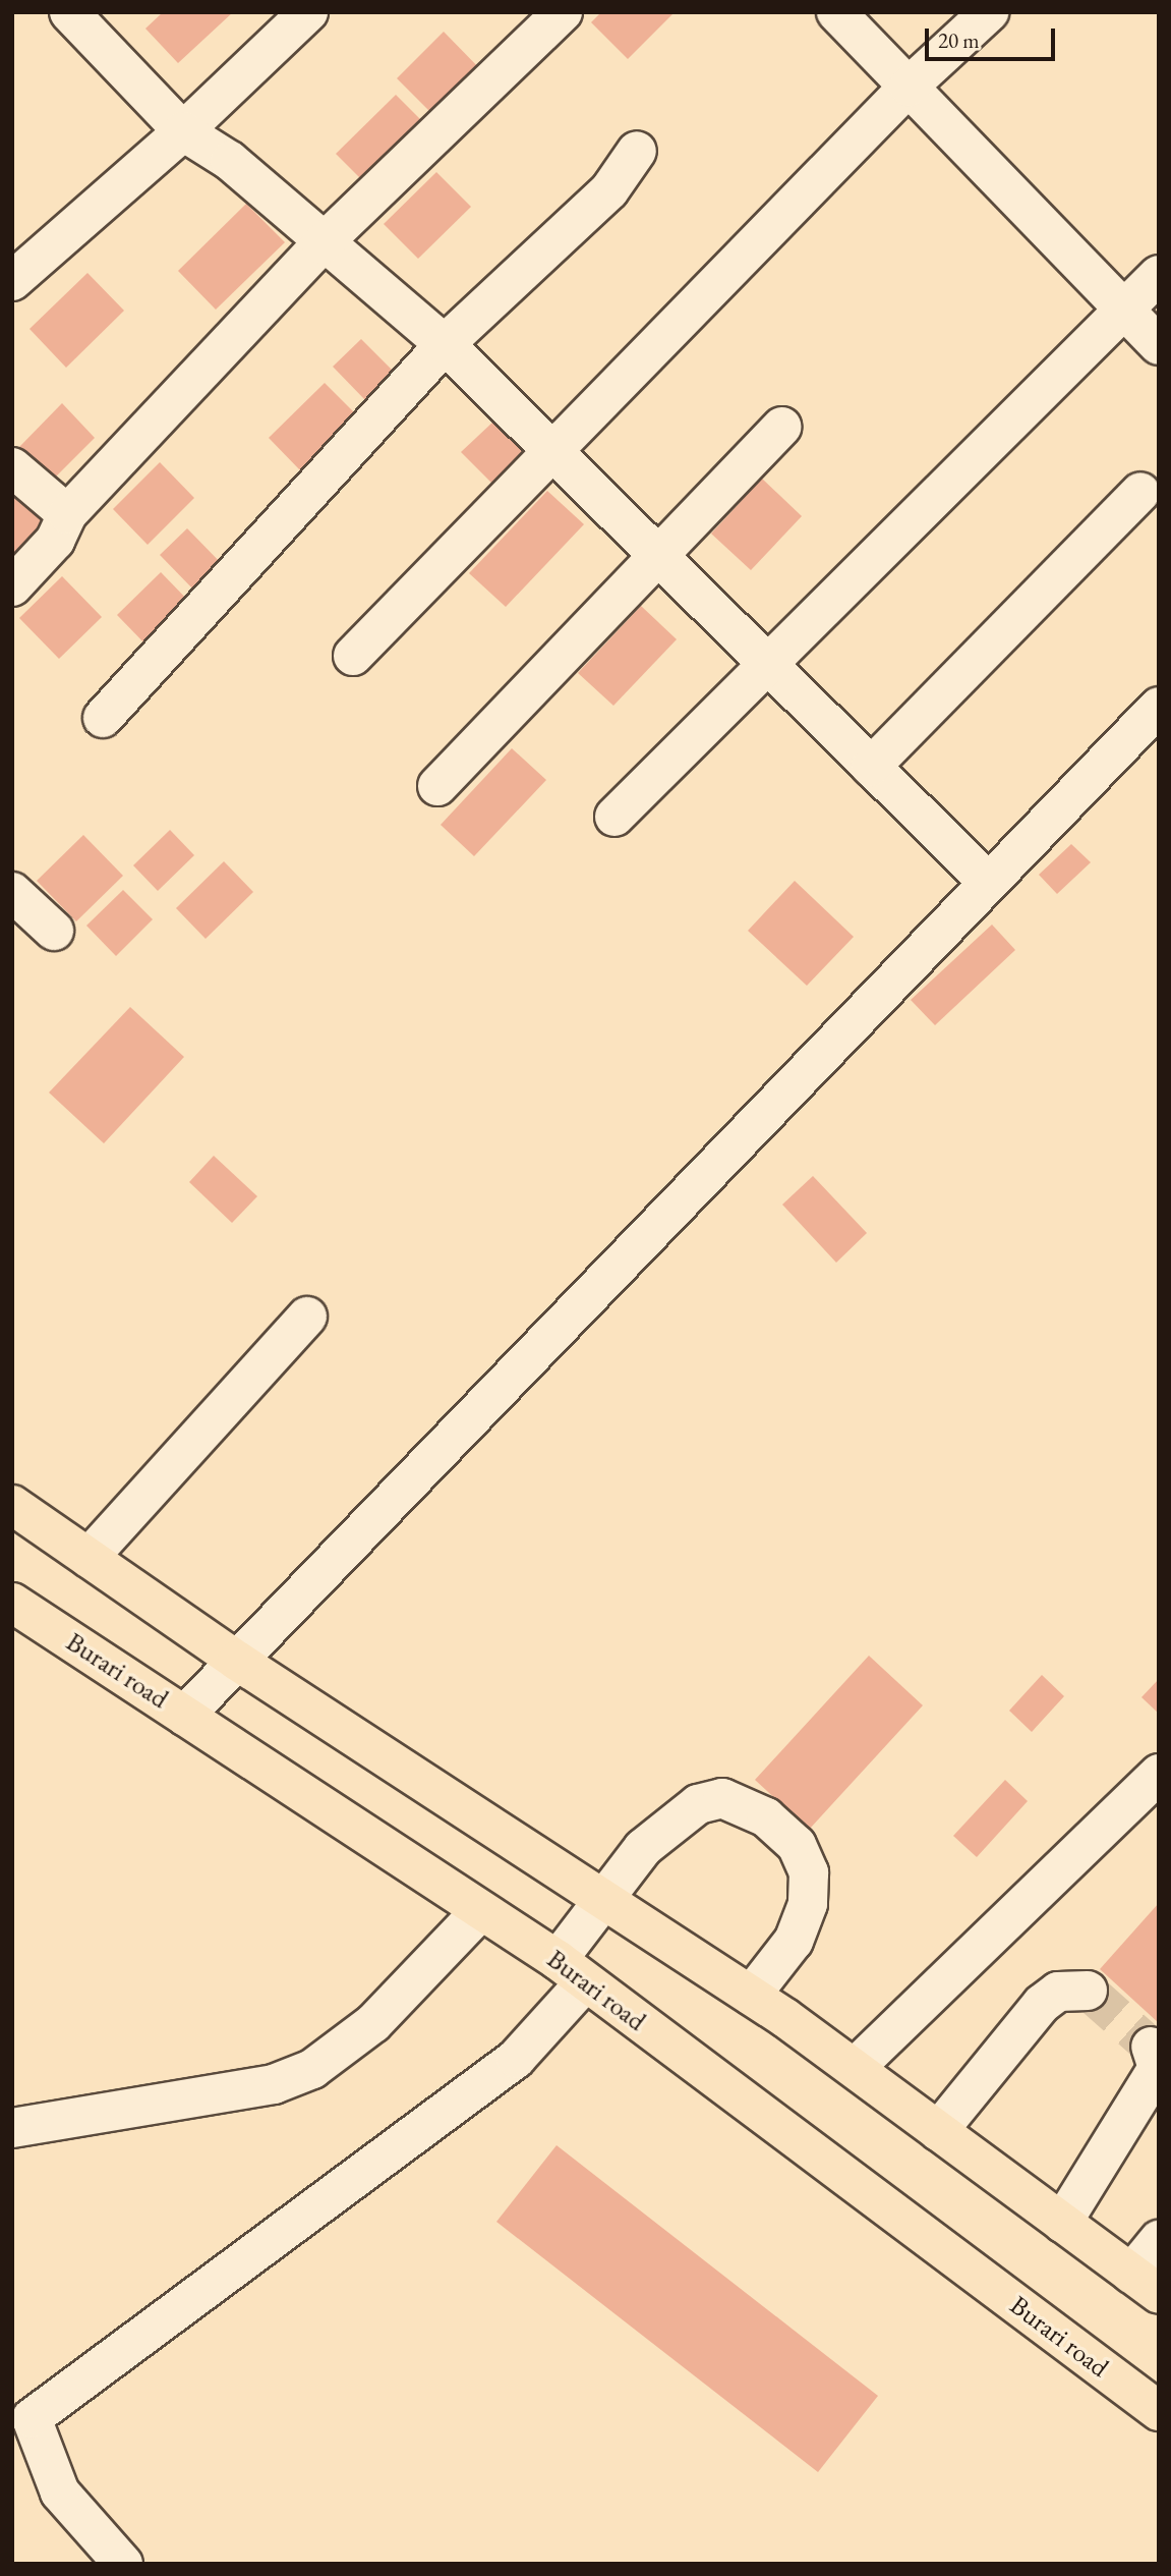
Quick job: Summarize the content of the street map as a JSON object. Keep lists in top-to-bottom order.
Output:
{
  "streets": {
    "main road": ["Burari road"]
  },
  "scale_bar": "20 m"
}
